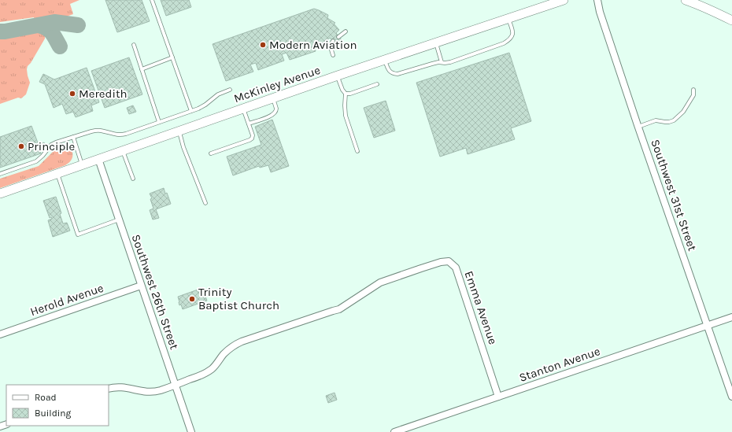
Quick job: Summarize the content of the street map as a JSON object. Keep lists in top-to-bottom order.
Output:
{
  "streets": {
    "main road": ["McKinley Avenue"],
    "street": [
      "Southwest 31st Street",
      "Southwest 26th Street",
      "Herold Avenue",
      "Emma Avenue",
      "Stanton Avenue"
    ]
  },
  "crossings": [
    ["McKinley Avenue", "Southwest 26th Street"],
    ["Southwest 31st Street", "Stanton Avenue"],
    ["Southwest 26th Street", "Herold Avenue"],
    ["Southwest 26th Street", "Emma Avenue"],
    ["Emma Avenue", "Stanton Avenue"]
  ],
  "places": [
    "Modern Aviation",
    "Meredith",
    "Principle",
    "Trinity Baptist Church"
  ],
  "legend": ["Road", "Building"]
}
